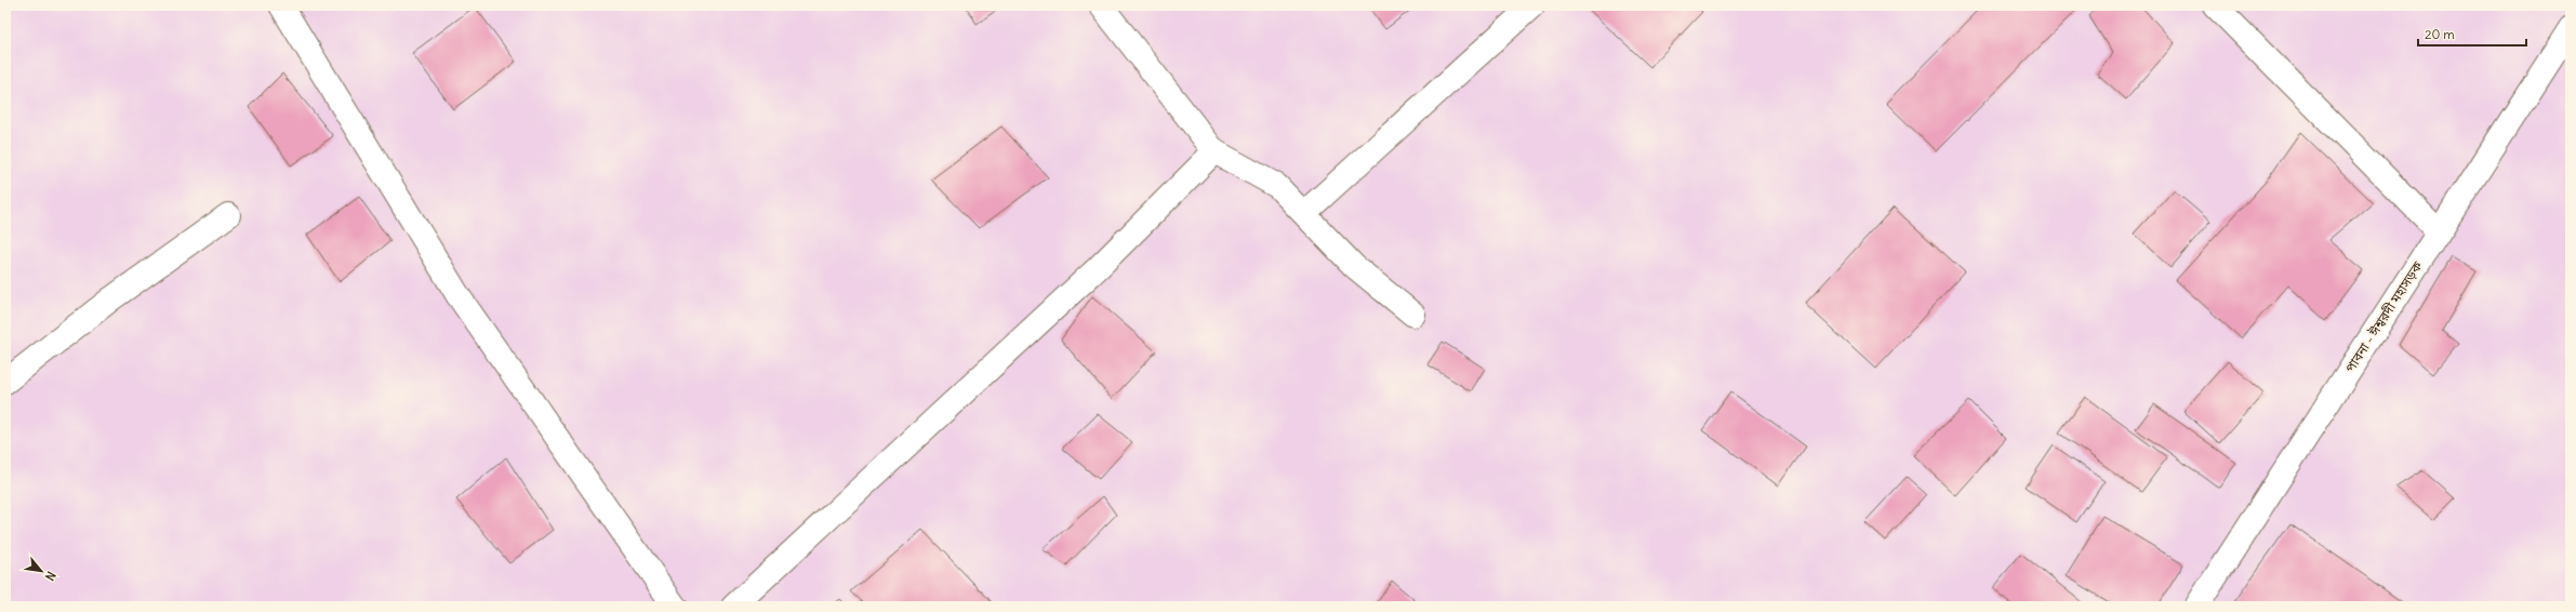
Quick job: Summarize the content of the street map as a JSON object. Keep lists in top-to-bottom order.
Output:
{
  "streets": {
    "street": ["পাবনা - ঈশ্বরদী মহাসড়ক"]
  },
  "scale_bar": "20 m",
  "north": "bottom right"
}
